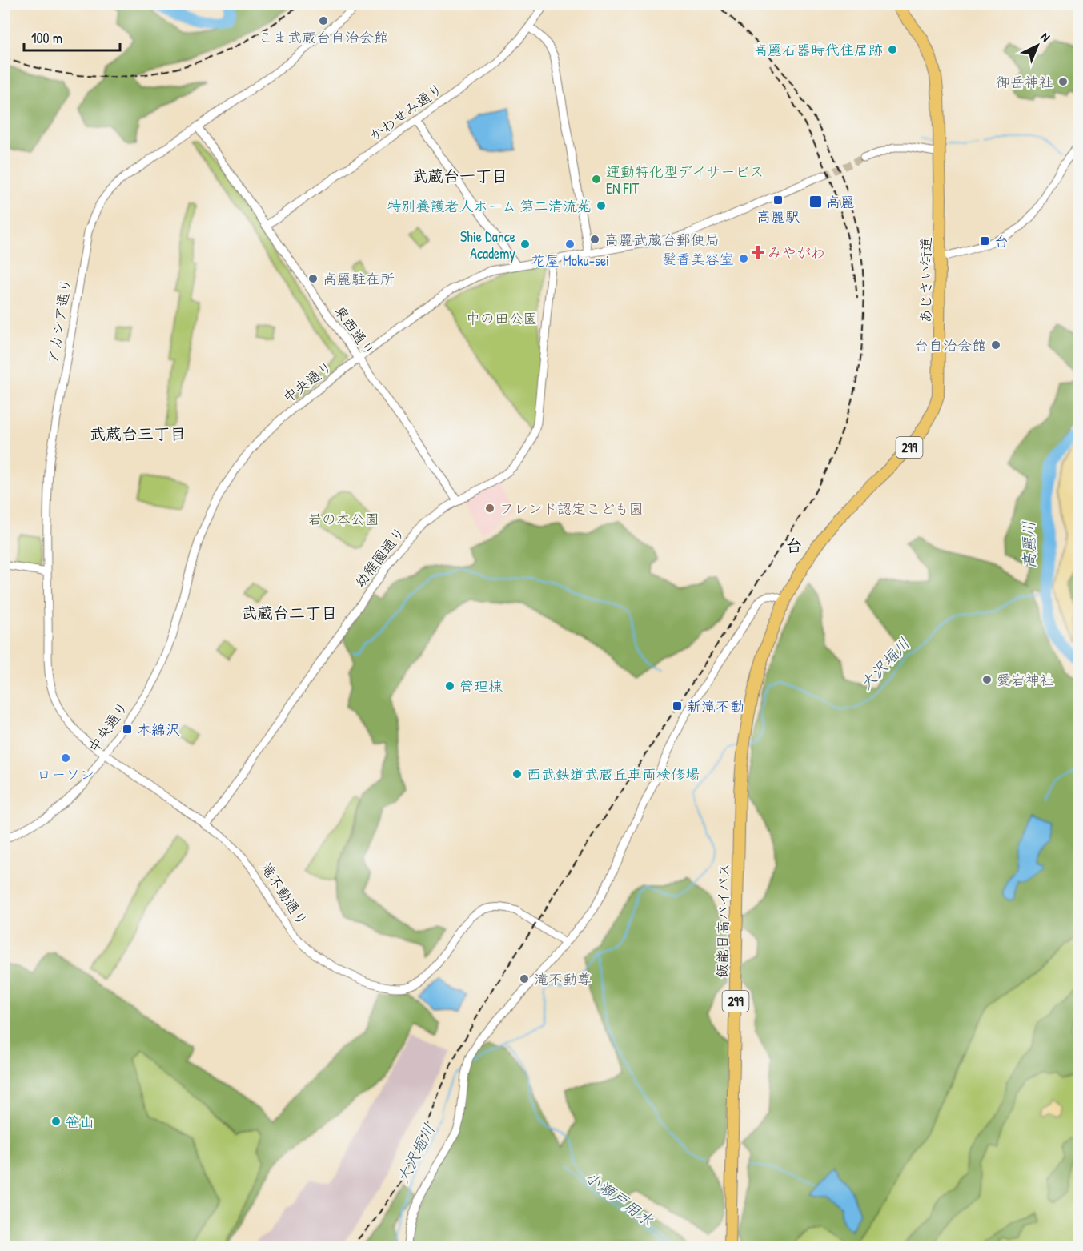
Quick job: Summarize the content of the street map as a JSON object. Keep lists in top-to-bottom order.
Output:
{
  "streets": {
    "highway": ["あじさい街道", "299", "飯能日高バイパス"],
    "street": [
      "かわせみ通り",
      "アカシア通り",
      "東西通り",
      "中央通り",
      "幼稚園通り",
      "滝不動通り"
    ]
  },
  "crossings": [
    ["かわせみ通り", "東西通り"],
    ["あじさい街道", "飯能日高バイパス"],
    ["アカシア通り", "東西通り"],
    ["アカシア通り", "中央通り"],
    ["アカシア通り", "滝不動通り"],
    ["東西通り", "中央通り"],
    ["東西通り", "幼稚園通り"],
    ["中央通り", "幼稚園通り"],
    ["中央通り", "滝不動通り"],
    ["幼稚園通り", "滝不動通り"]
  ],
  "districts": [
    "武蔵台一丁目",
    "武蔵台三丁目",
    "台",
    "武蔵台二丁目"
  ],
  "water": ["高麗川", "大沢堀川", "小瀬戸用水"],
  "parks": ["中の田公園", "岩の本公園"],
  "places": {
    "other": [
      "こま武蔵台自治会館",
      "高麗石器時代住居跡",
      "御岳神社",
      "運動特化型デイサービス EN FIT",
      "特別養護老人ホーム 第二清流苑",
      "高麗武蔵台郵便局",
      "Shie Dance Academy",
      "花屋 Moku-sei",
      "髪香美容室",
      "高麗駐在所",
      "台自治会館",
      "フレンド認定こども園",
      "愛宕神社",
      "管理棟",
      "ローソン",
      "西武鉄道武蔵丘車両検修場",
      "滝不動尊",
      "笹山"
    ],
    "transit": [
      "高麗駅",
      "高麗",
      "台",
      "新滝不動",
      "木綿沢"
    ],
    "health": ["みやがわ"]
  },
  "scale_bar": "100 m",
  "north": "top right"
}
